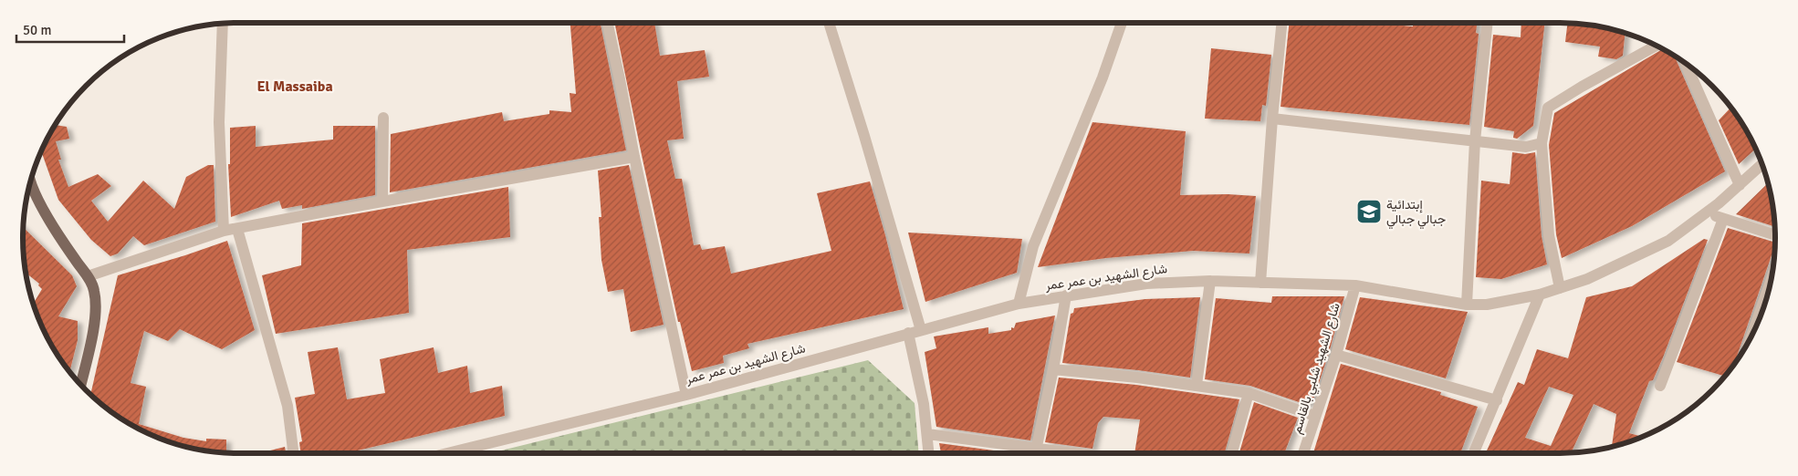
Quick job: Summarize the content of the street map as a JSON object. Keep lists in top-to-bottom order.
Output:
{
  "streets": {
    "street": ["شارع الشهيد بن عمر عمر", "شارع الشهيد شلبي بالقاسم"]
  },
  "crossings": [
    ["شارع الشهيد بن عمر عمر", "شارع الشهيد شلبي بالقاسم"]
  ],
  "districts": ["El Massaiba"],
  "places": {
    "school or university": ["إبتدائية جبالي جبالي"]
  },
  "scale_bar": "50 m"
}
